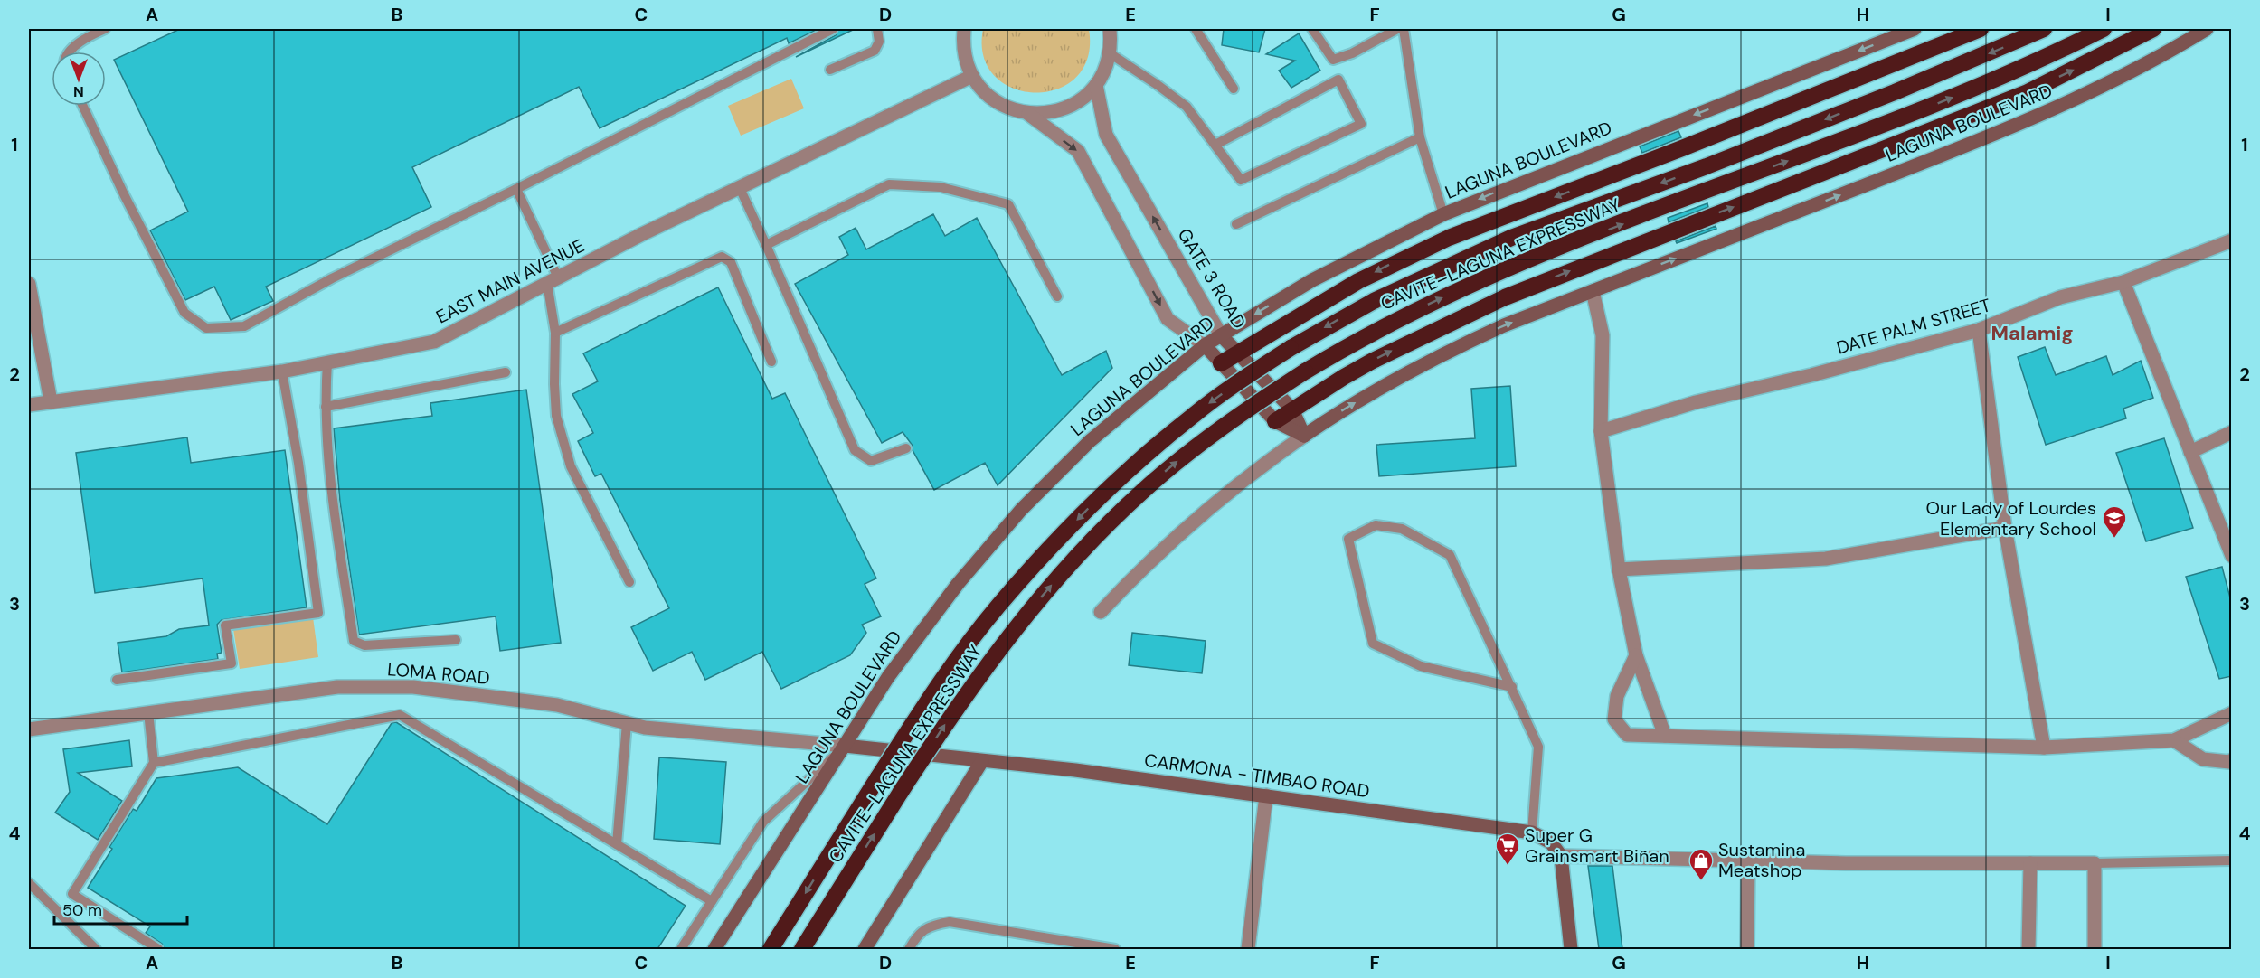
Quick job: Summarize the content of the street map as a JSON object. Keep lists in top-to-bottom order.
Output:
{
  "streets": {
    "highway": ["CAVITE–LAGUNA EXPRESSWAY"],
    "main road": ["LAGUNA BOULEVARD", "GATE 3 ROAD", "CARMONA - TIMBAO ROAD"],
    "street": ["EAST MAIN AVENUE", "DATE PALM STREET", "LOMA ROAD"]
  },
  "crossings": [
    ["LAGUNA BOULEVARD", "GATE 3 ROAD"],
    ["LAGUNA BOULEVARD", "LOMA ROAD"],
    ["LAGUNA BOULEVARD", "CARMONA - TIMBAO ROAD"],
    ["LOMA ROAD", "CARMONA - TIMBAO ROAD"]
  ],
  "one_way": ["GATE 3 ROAD"],
  "districts": ["Malamig"],
  "places": {
    "school or university": ["Our Lady of Lourdes Elementary School"],
    "supermarket": ["Super G Grainsmart Biñan"],
    "shop": ["Sustamina Meatshop"]
  },
  "scale_bar": "50 m",
  "north": "bottom",
  "grid": {
    "columns": [
      "A",
      "B",
      "C",
      "D",
      "E",
      "F",
      "G",
      "H",
      "I"
    ],
    "rows": [
      "1",
      "2",
      "3",
      "4"
    ]
  }
}
